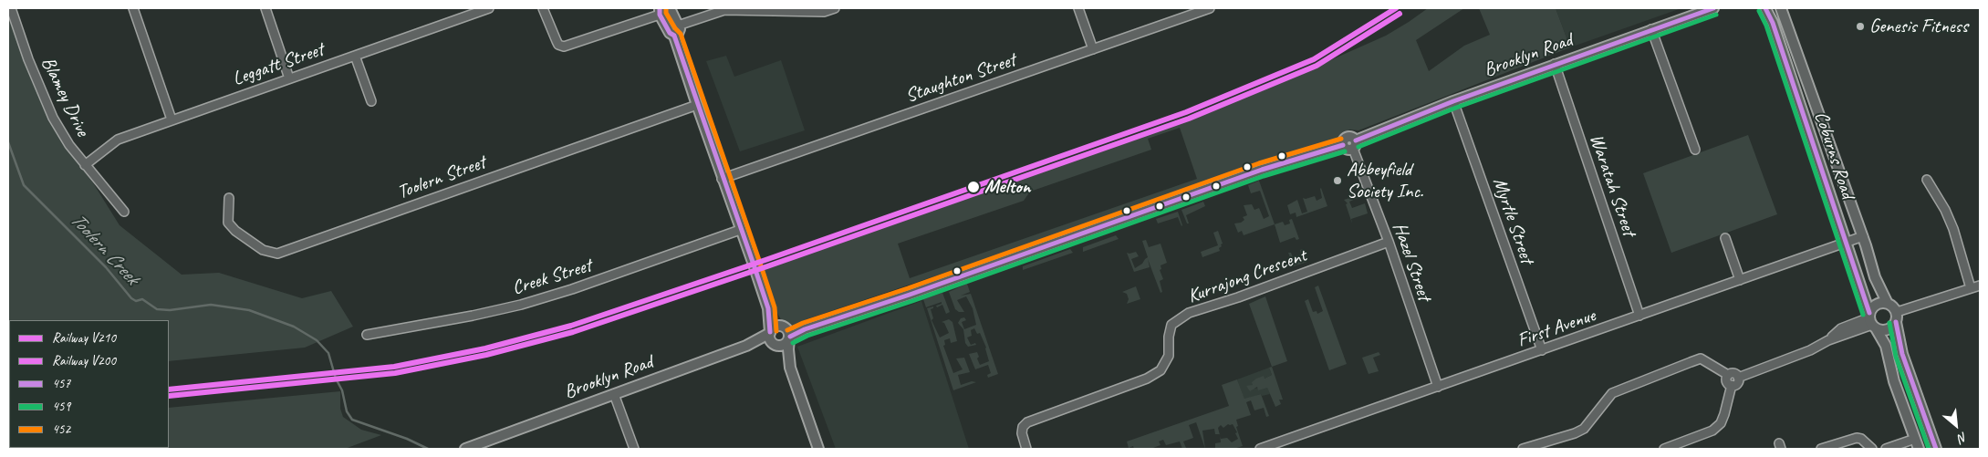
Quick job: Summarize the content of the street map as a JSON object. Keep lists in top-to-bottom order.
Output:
{
  "streets": {
    "street": [
      "Brooklyn Road",
      "Leggatt Street",
      "Staughton Street",
      "Blamey Drive",
      "Coburns Road",
      "Toolern Street",
      "Waratah Street",
      "Myrtle Street",
      "Hazel Street",
      "Kurrajong Crescent",
      "Creek Street",
      "First Avenue"
    ]
  },
  "crossings": [
    ["Brooklyn Road", "Waratah Street"],
    ["Brooklyn Road", "Myrtle Street"],
    ["Brooklyn Road", "Hazel Street"],
    ["Leggatt Street", "Blamey Drive"],
    ["Coburns Road", "First Avenue"],
    ["Waratah Street", "First Avenue"],
    ["Myrtle Street", "First Avenue"],
    ["Hazel Street", "Kurrajong Crescent"],
    ["Hazel Street", "First Avenue"]
  ],
  "water": ["Toolern Creek"],
  "places": ["Genesis Fitness", "Abbeyfield Society Inc.", "Melton"],
  "lines": [
    "rail line V210",
    "transit line 457",
    "transit line 452",
    "transit line 459",
    "rail line V200"
  ],
  "legend": [
    "Railway V210",
    "Railway V200",
    "457",
    "459",
    "452"
  ],
  "north": "bottom right"
}
